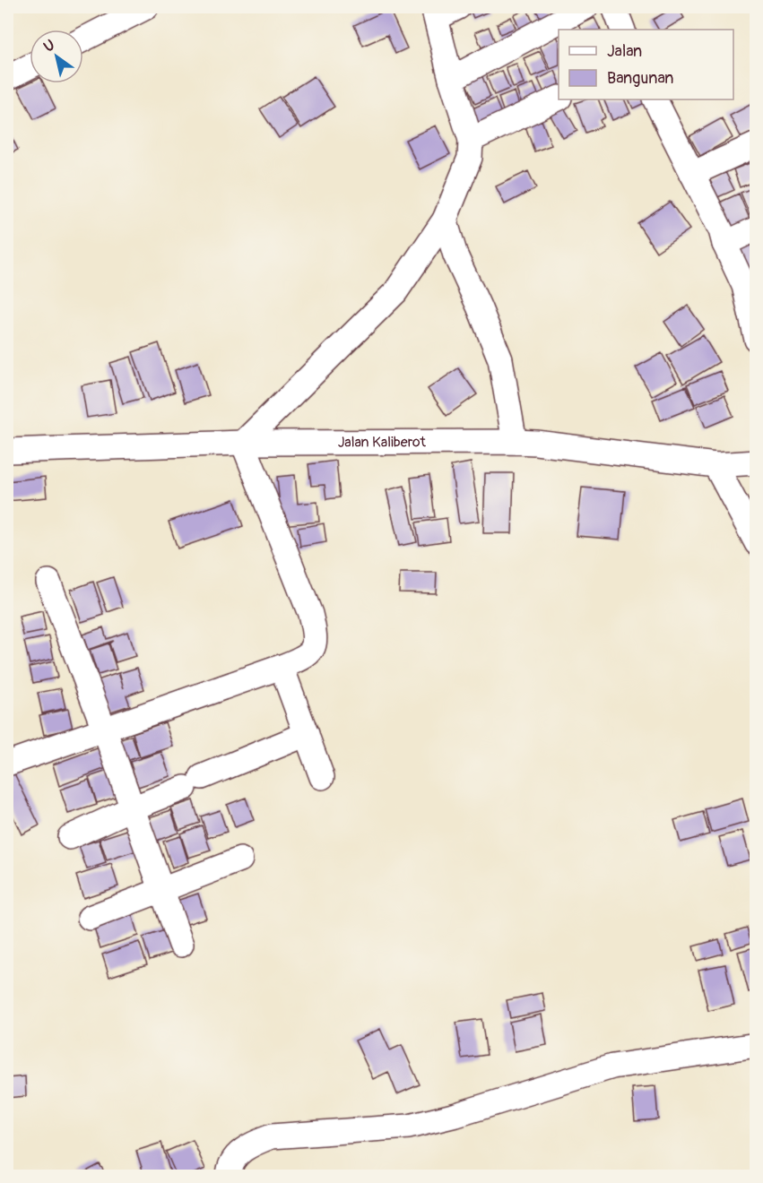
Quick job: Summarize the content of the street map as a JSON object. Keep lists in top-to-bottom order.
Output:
{
  "streets": {
    "street": ["Jalan Kaliberot"]
  },
  "legend": ["Jalan", "Bangunan"],
  "north": "top left"
}
